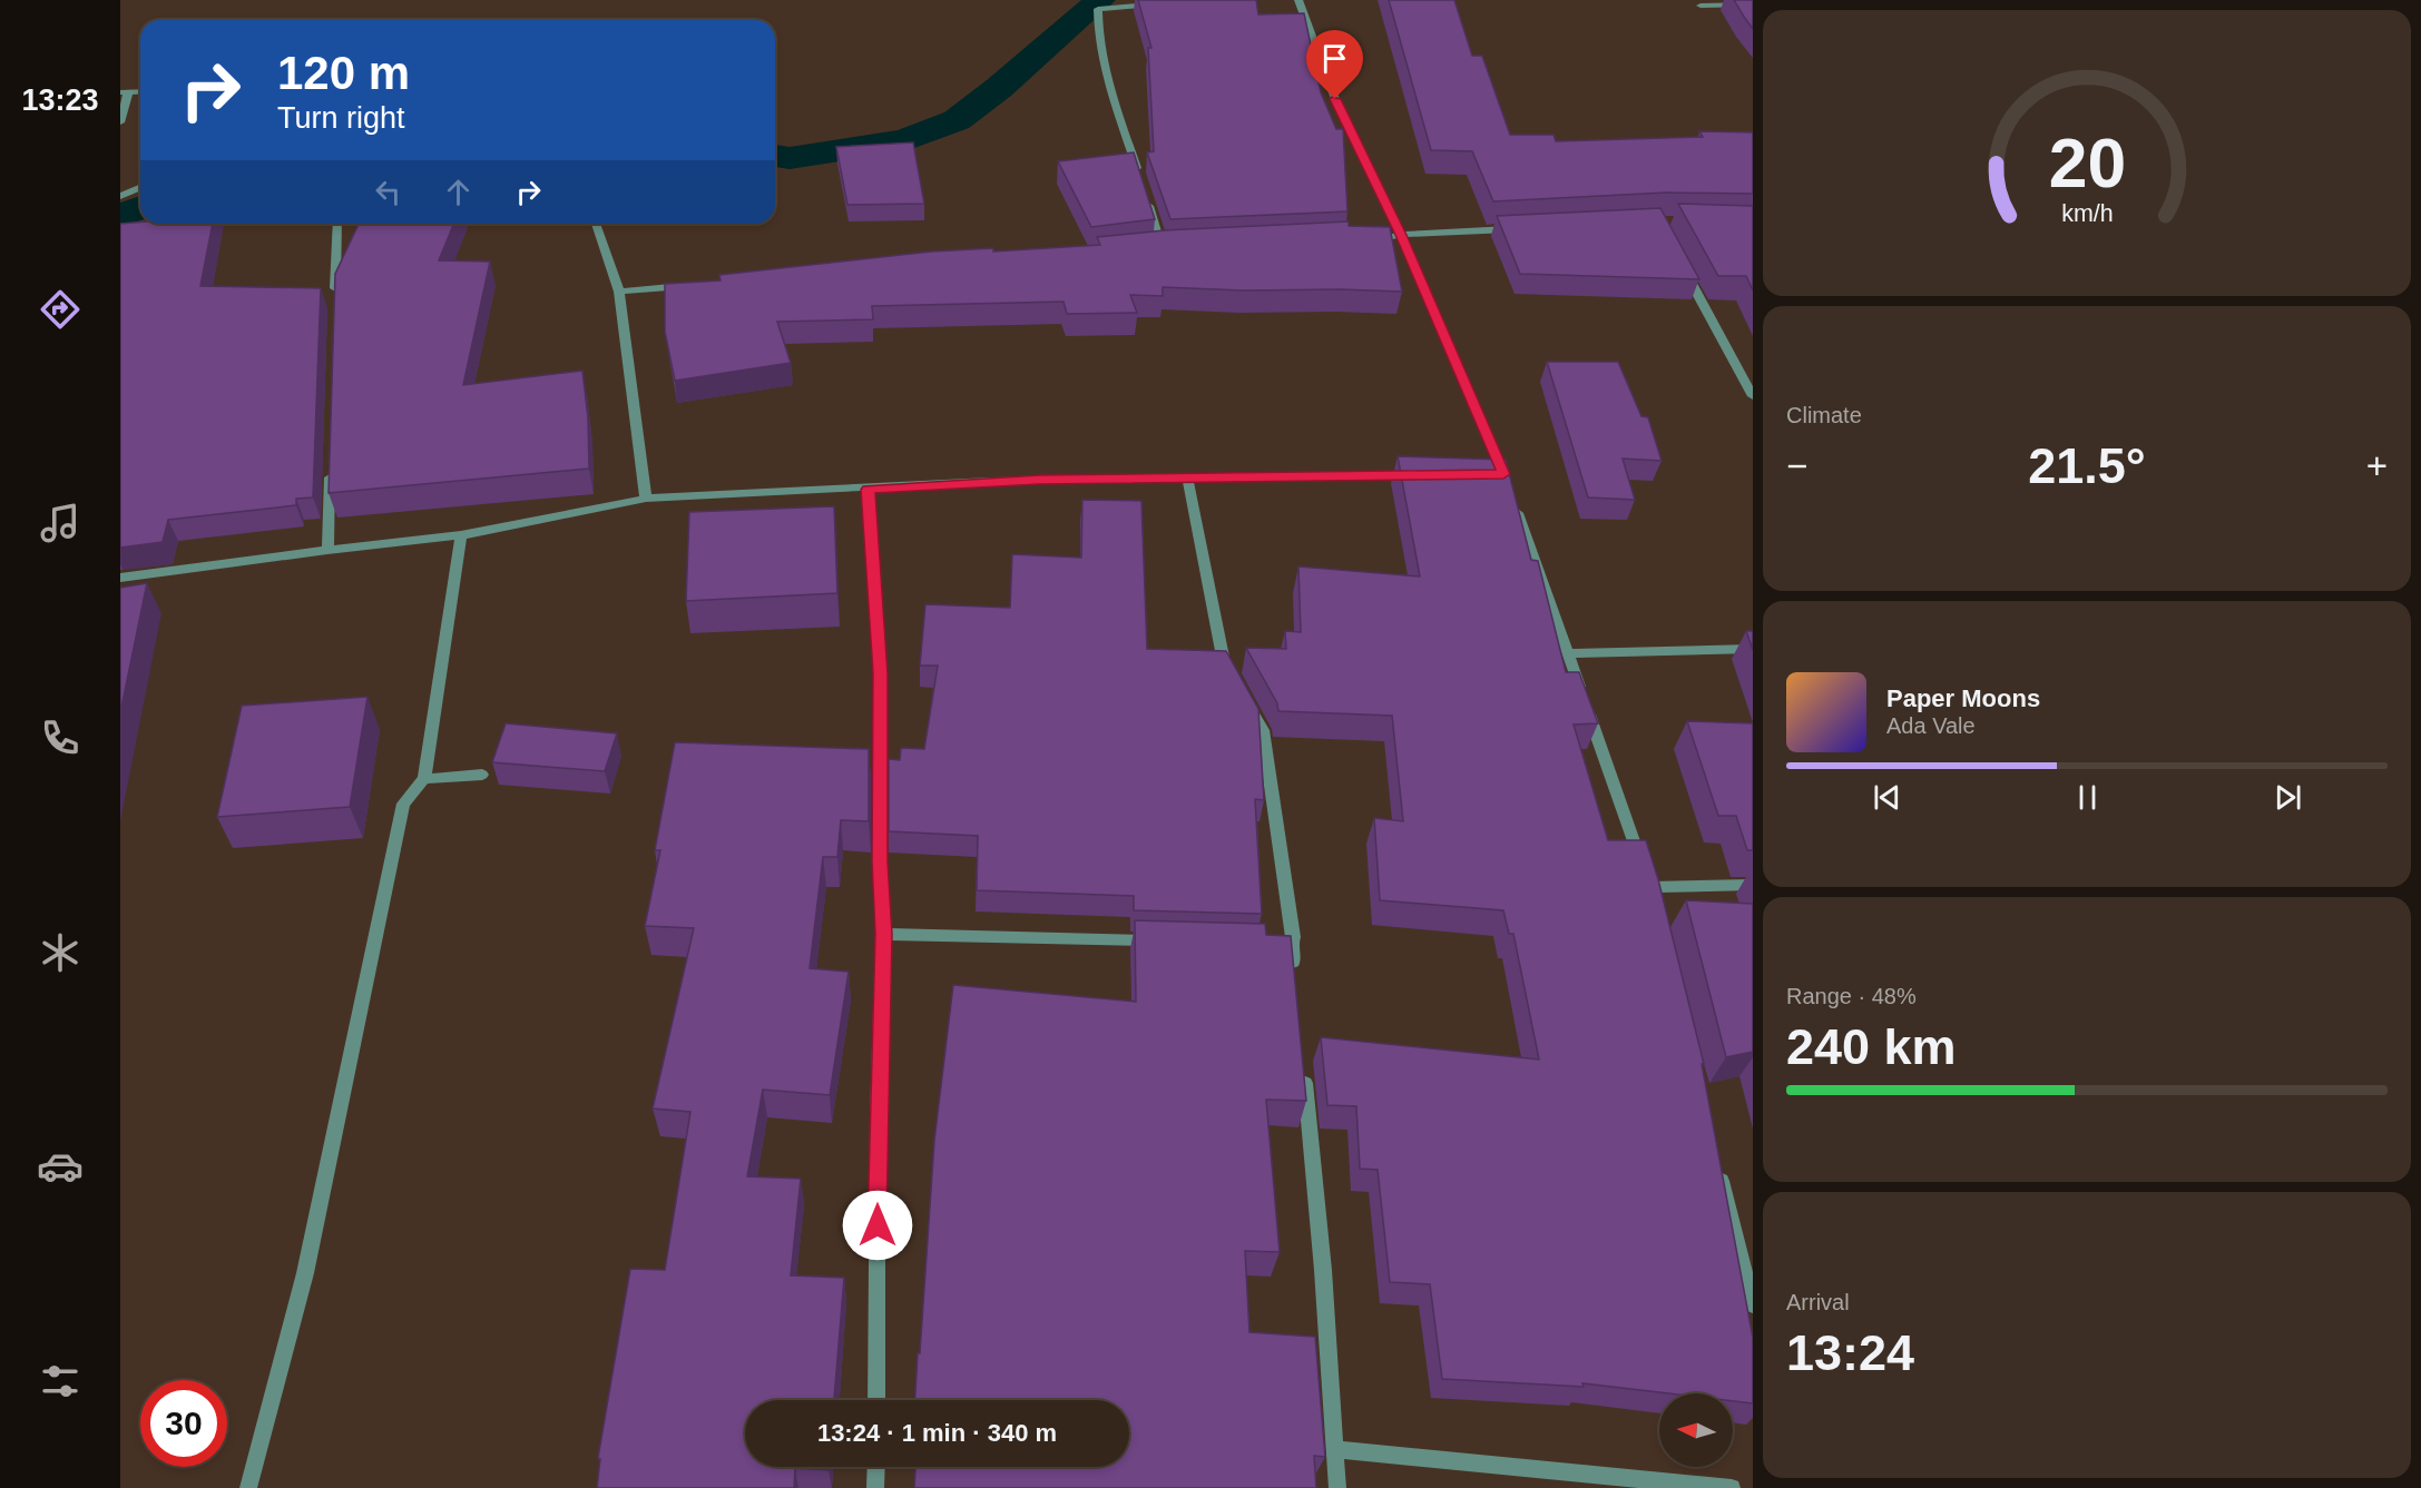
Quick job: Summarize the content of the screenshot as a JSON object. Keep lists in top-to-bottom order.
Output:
{
  "north": "left",
  "page": {
    "tabs": "13:23",
    "turn": ["120 m", "Turn right"],
    "tile": [
      "Climate",
      ["Range · 48%", "240 km"],
      ["Arrival", "13:24"]
    ],
    "heat": ["−", "21.5°", "+"],
    "song": ["Paper Moons", "Ada Vale"],
    "limit": "30",
    "trip": "13:24 · 1 min · 340 m",
    "gauge": ["20", "km/h"]
  }
}
